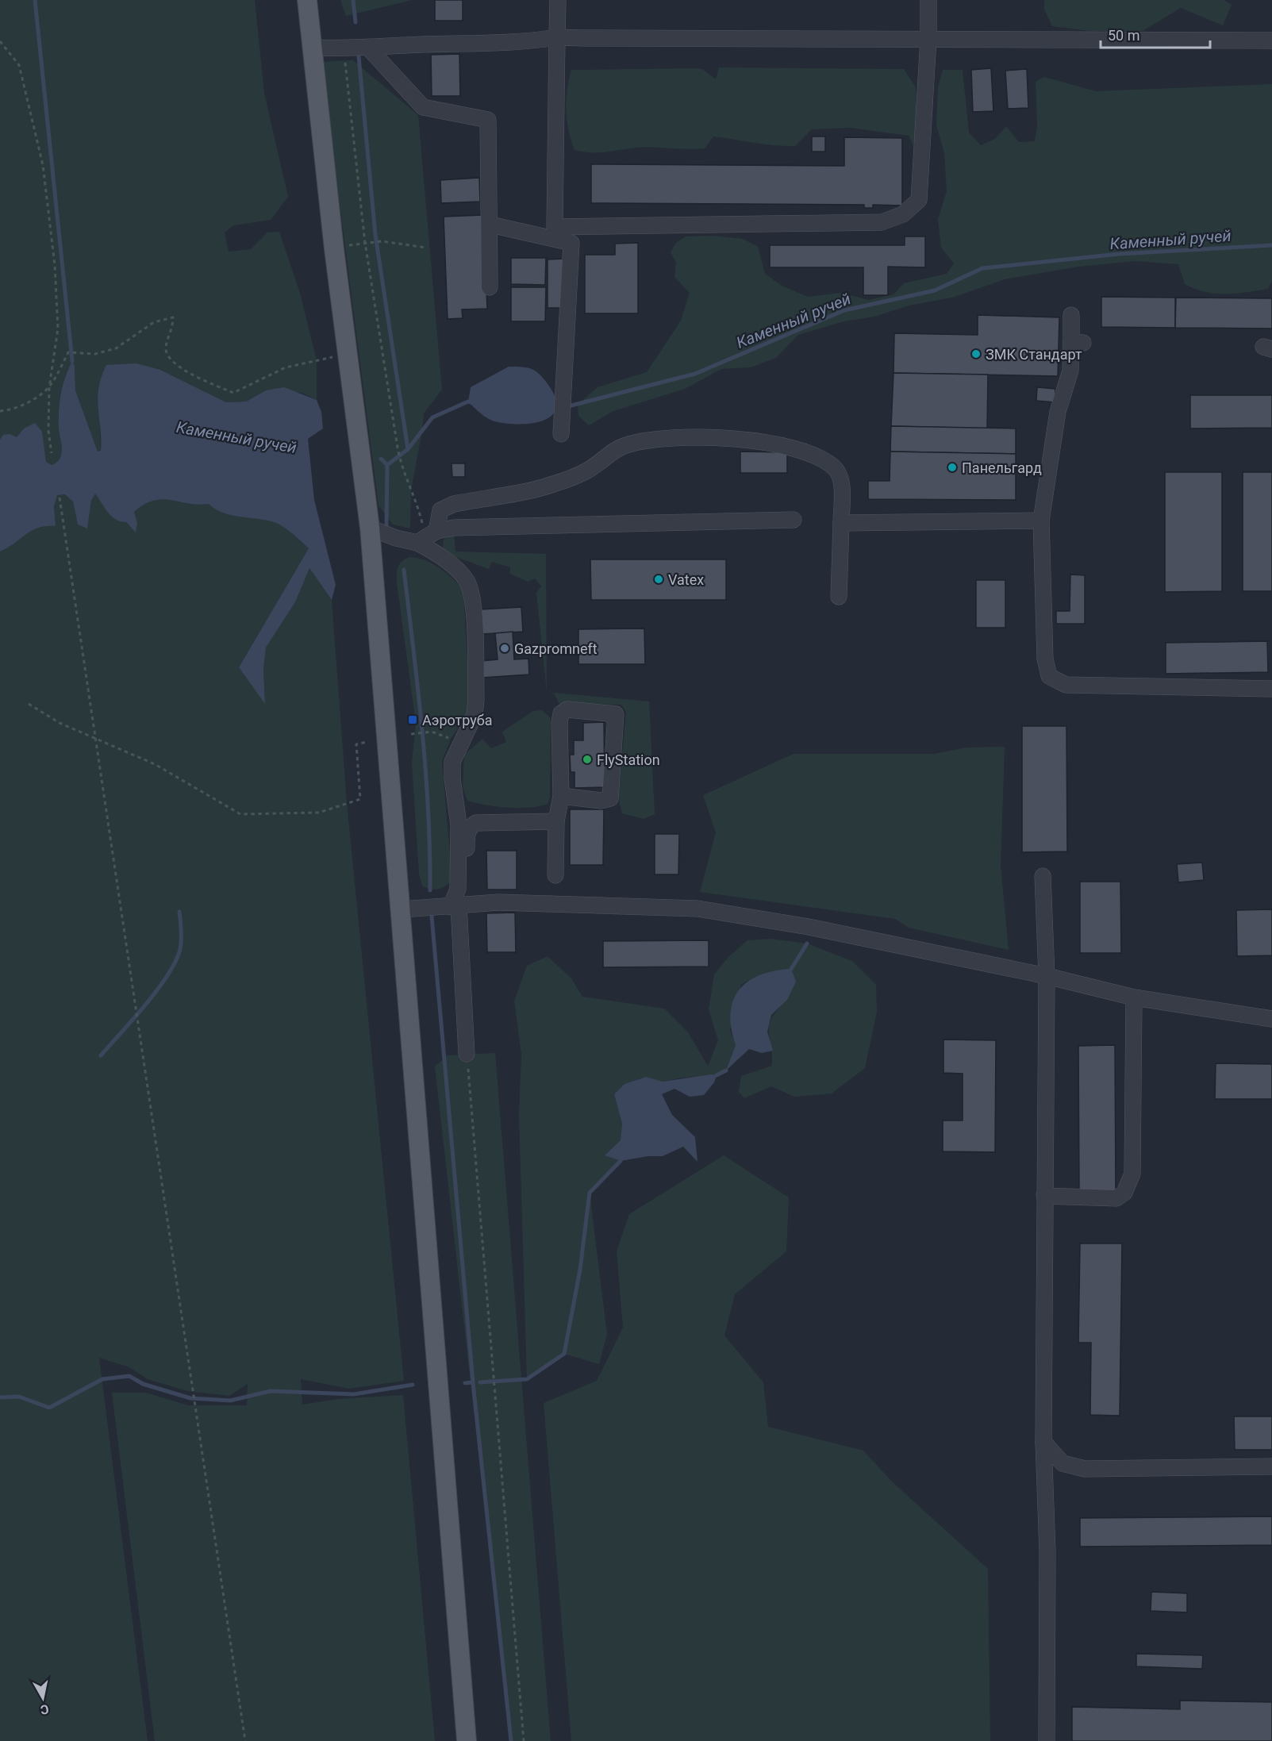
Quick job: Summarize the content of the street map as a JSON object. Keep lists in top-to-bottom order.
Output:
{
  "water": ["Каменный ручей"],
  "places": {
    "other": [
      "ЗМК Стандарт",
      "Панельгард",
      "Vatex",
      "Gazpromneft",
      "FlyStation"
    ],
    "transit": ["Аэротруба"]
  },
  "scale_bar": "50 m",
  "north": "bottom"
}
